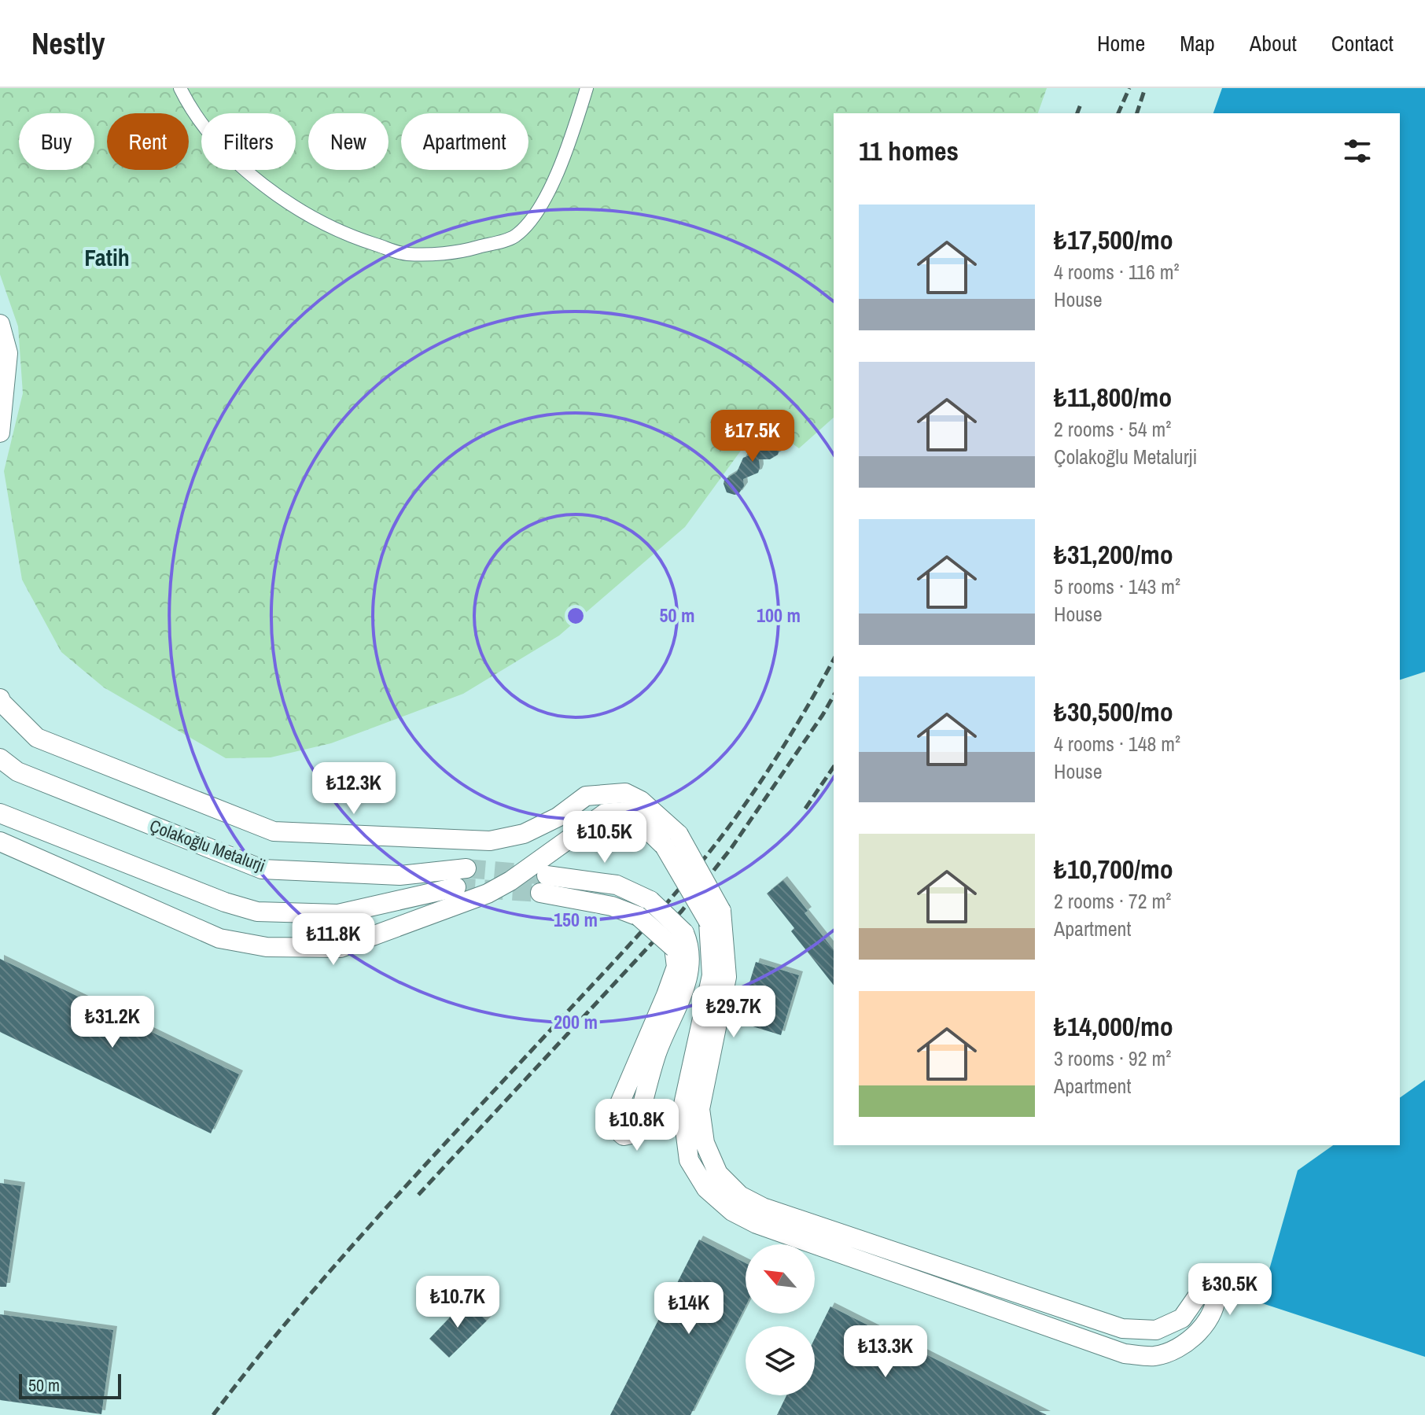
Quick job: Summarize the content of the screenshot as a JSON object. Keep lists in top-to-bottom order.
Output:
{
  "streets": {
    "main road": ["Çolakoğlu Metalurji"]
  },
  "districts": ["Fatih"],
  "scale_bar": "50 m",
  "north": "top left",
  "page": {
    "header": "Nestly",
    "nav": [
      "Home",
      "Map",
      "About",
      "Contact"
    ],
    "chip": [
      "Buy",
      "Rent",
      "Filters",
      "New",
      "Apartment"
    ],
    "heading": "11 homes",
    "list": [
      {
        "name": "₺17,500/mo",
        "note": "4 rooms · 116 m² · House"
      },
      {
        "name": "₺11,800/mo",
        "note": "2 rooms · 54 m² · Çolakoğlu Metalurji"
      },
      {
        "name": "₺31,200/mo",
        "note": "5 rooms · 143 m² · House"
      },
      {
        "name": "₺30,500/mo",
        "note": "4 rooms · 148 m² · House"
      },
      {
        "name": "₺10,700/mo",
        "note": "2 rooms · 72 m² · Apartment"
      },
      {
        "name": "₺14,000/mo",
        "note": "3 rooms · 92 m² · Apartment"
      }
    ],
    "price": [
      "₺17.5K",
      "₺12.3K",
      "₺10.5K",
      "₺11.8K",
      "₺29.7K",
      "₺31.2K",
      "₺10.8K",
      "₺30.5K",
      "₺10.7K",
      "₺14K",
      "₺13.3K"
    ],
    "scale": "50 m"
  },
  "rings": [
    "50 m",
    "100 m",
    "150 m",
    "200 m"
  ]
}
